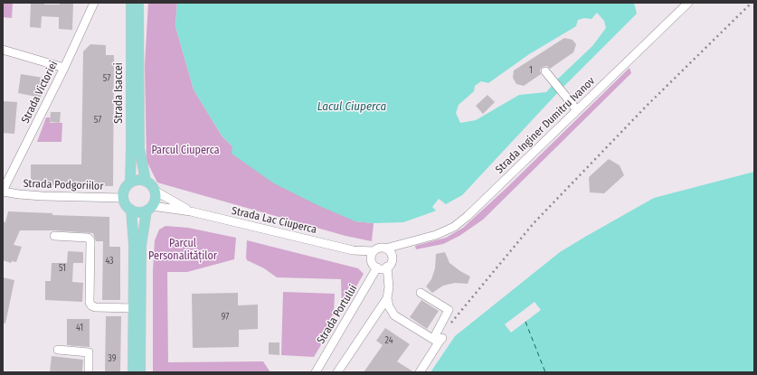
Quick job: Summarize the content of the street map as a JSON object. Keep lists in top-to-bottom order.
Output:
{
  "streets": {
    "main road": ["Strada Isaccei"],
    "street": [
      "Strada Victoriei",
      "Strada Inginer Dumitru Ivanov",
      "Strada Podgoriilor",
      "Strada Lac Ciuperca",
      "Strada Portului"
    ]
  },
  "crossings": [
    ["Strada Victoriei", "Strada Podgoriilor"],
    ["Strada Isaccei", "Strada Podgoriilor"],
    ["Strada Isaccei", "Strada Lac Ciuperca"],
    ["Strada Inginer Dumitru Ivanov", "Strada Lac Ciuperca"],
    ["Strada Inginer Dumitru Ivanov", "Strada Portului"],
    ["Strada Podgoriilor", "Strada Lac Ciuperca"],
    ["Strada Lac Ciuperca", "Strada Portului"]
  ],
  "water": ["Lacul Ciuperca"],
  "parks": ["Parcul Ciuperca", "Parcul Personalităților"],
  "house_numbers": [
    "1",
    "57",
    "57",
    "43",
    "51",
    "97",
    "41",
    "24",
    "39"
  ]
}
